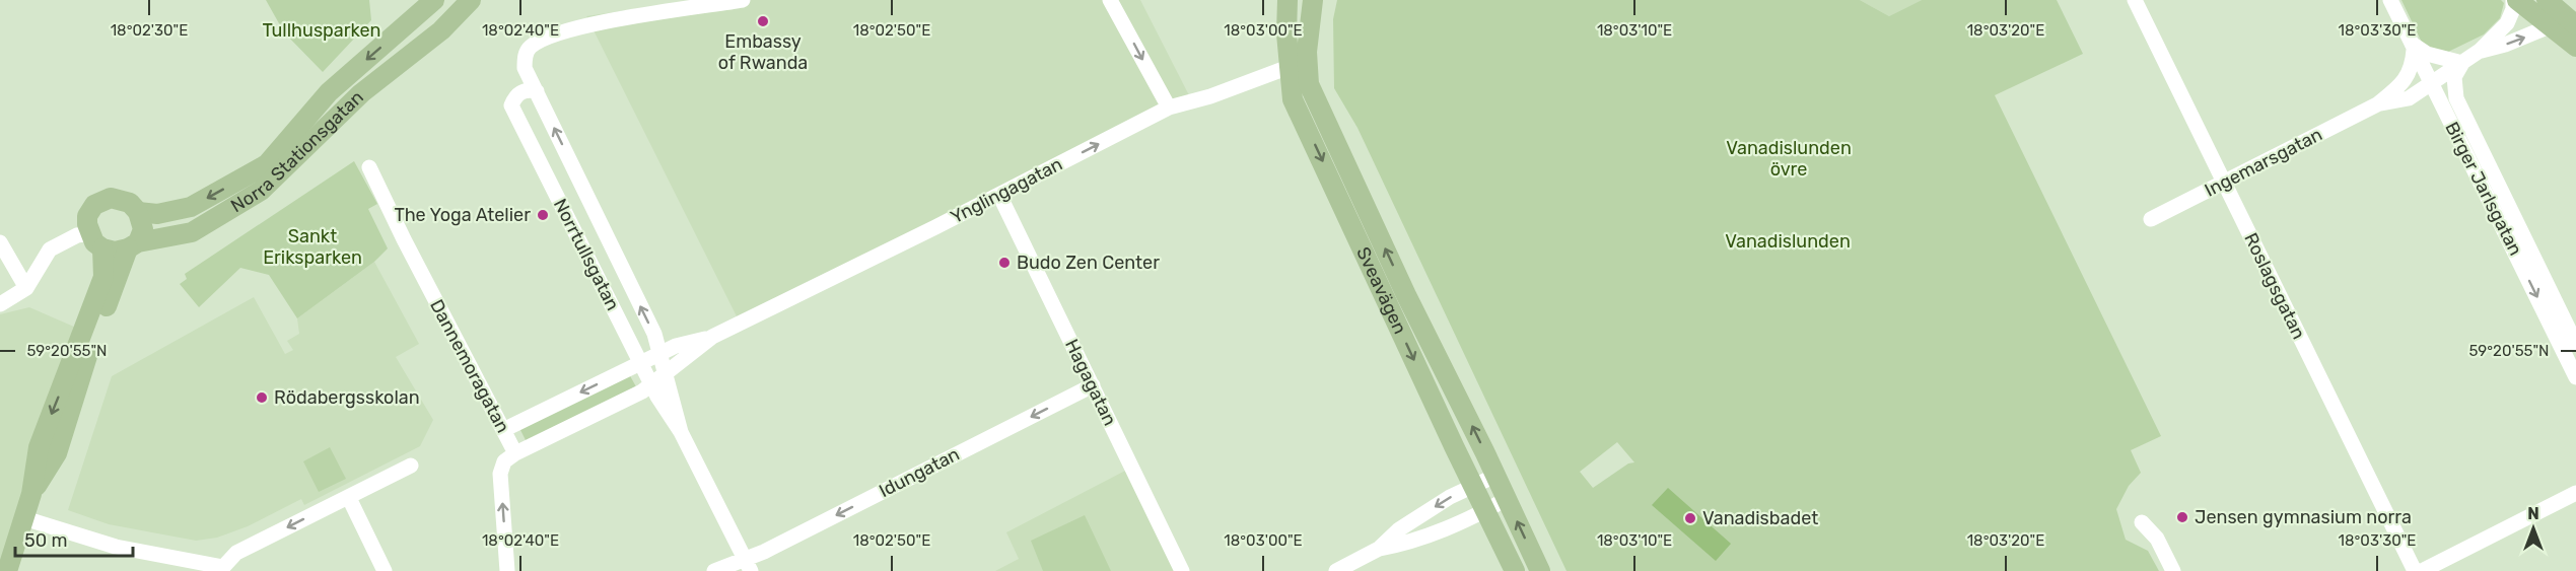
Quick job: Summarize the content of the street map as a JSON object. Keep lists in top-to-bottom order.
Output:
{
  "streets": {
    "main road": ["Norra Stationsgatan", "Sveavägen"],
    "street": [
      "Ingemarsgatan",
      "Birger Jarlsgatan",
      "Ynglingagatan",
      "Norrtullsgatan",
      "Roslagsgatan",
      "Dannemoragatan",
      "Hagagatan",
      "Idungatan"
    ]
  },
  "crossings": [
    ["Ingemarsgatan", "Birger Jarlsgatan"],
    ["Ingemarsgatan", "Roslagsgatan"],
    ["Ynglingagatan", "Norrtullsgatan"],
    ["Ynglingagatan", "Sveavägen"],
    ["Ynglingagatan", "Dannemoragatan"],
    ["Ynglingagatan", "Hagagatan"],
    ["Norrtullsgatan", "Idungatan"],
    ["Hagagatan", "Idungatan"]
  ],
  "one_way": ["Idungatan"],
  "parks": [
    "Tullhusparken",
    "Vanadislunden övre",
    "Sankt Eriksparken",
    "Vanadislunden"
  ],
  "places": [
    "Embassy of Rwanda",
    "The Yoga Atelier",
    "Budo Zen Center",
    "Rödabergsskolan",
    "Jensen gymnasium norra",
    "Vanadisbadet"
  ],
  "scale_bar": "50 m",
  "north": "top",
  "coordinates": [
    "18°02'30\"E",
    "18°02'40\"E",
    "18°02'50\"E",
    "18°03'00\"E",
    "18°03'10\"E",
    "18°03'20\"E",
    "18°03'30\"E",
    "59°20'55\"N"
  ]
}
